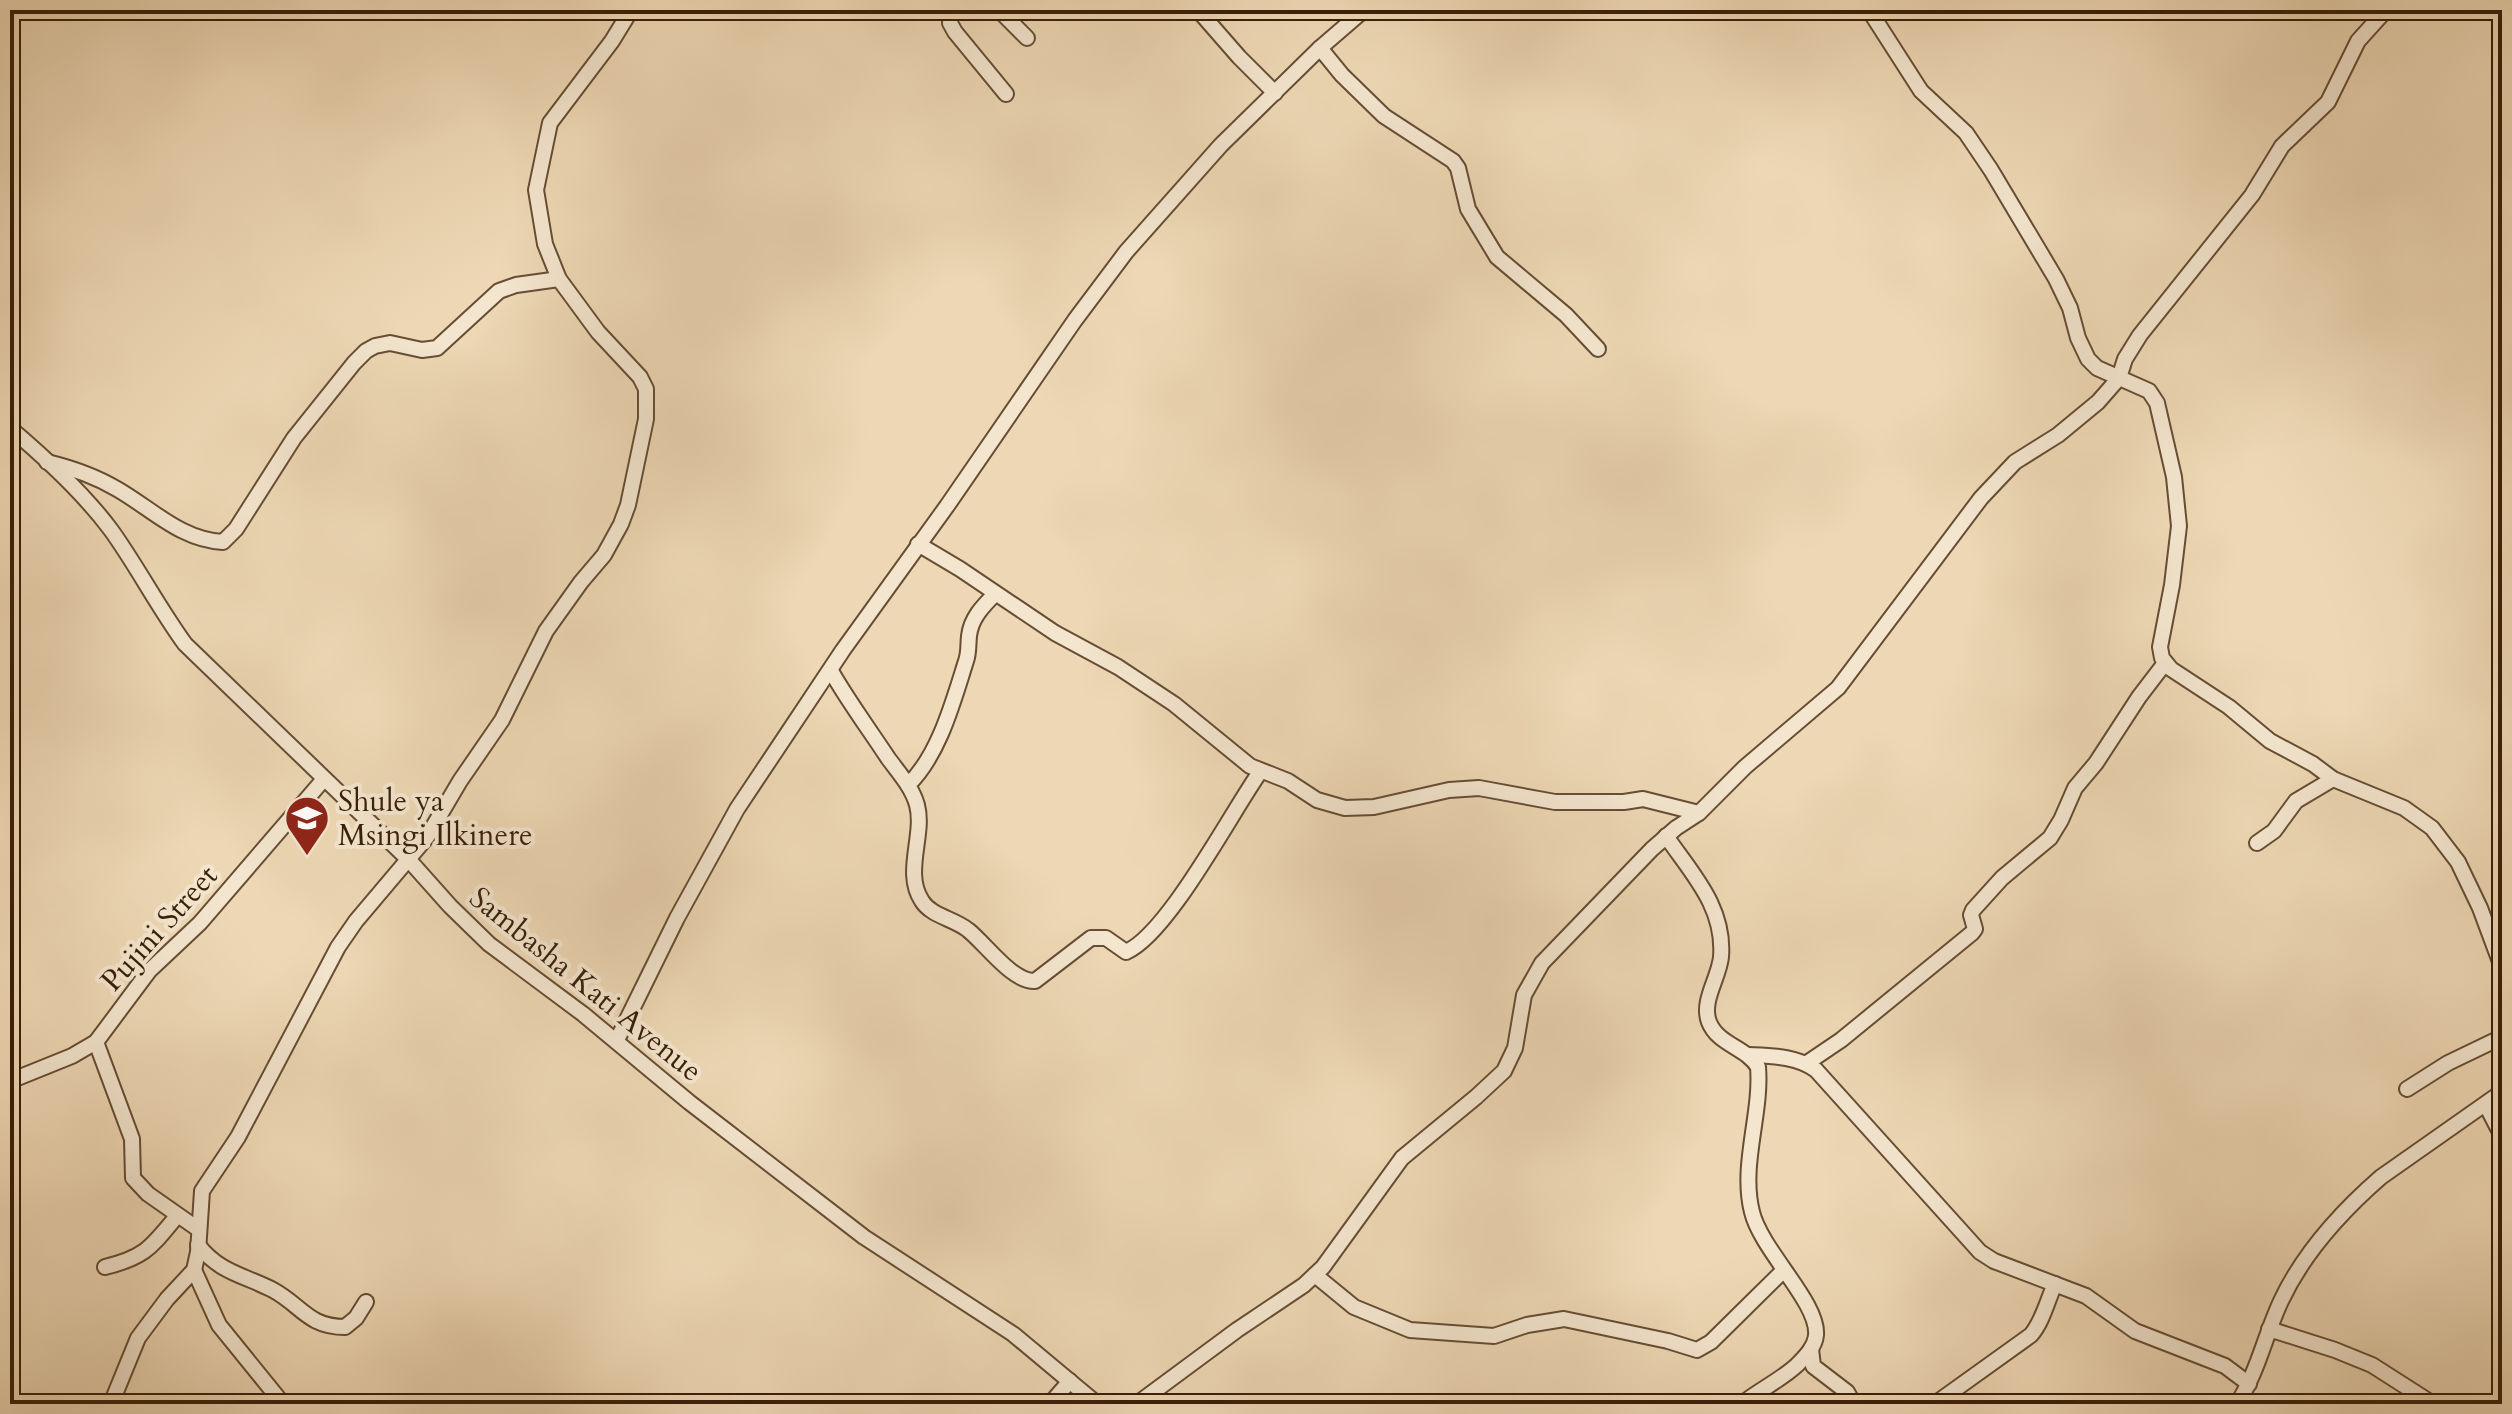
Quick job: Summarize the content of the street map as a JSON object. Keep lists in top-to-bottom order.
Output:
{
  "streets": {
    "street": ["Pujini Street", "Sambasha Kati Avenue"]
  },
  "crossings": [
    ["Pujini Street", "Sambasha Kati Avenue"]
  ],
  "places": {
    "school or university": ["Shule ya Msingi Ilkinere"]
  }
}
